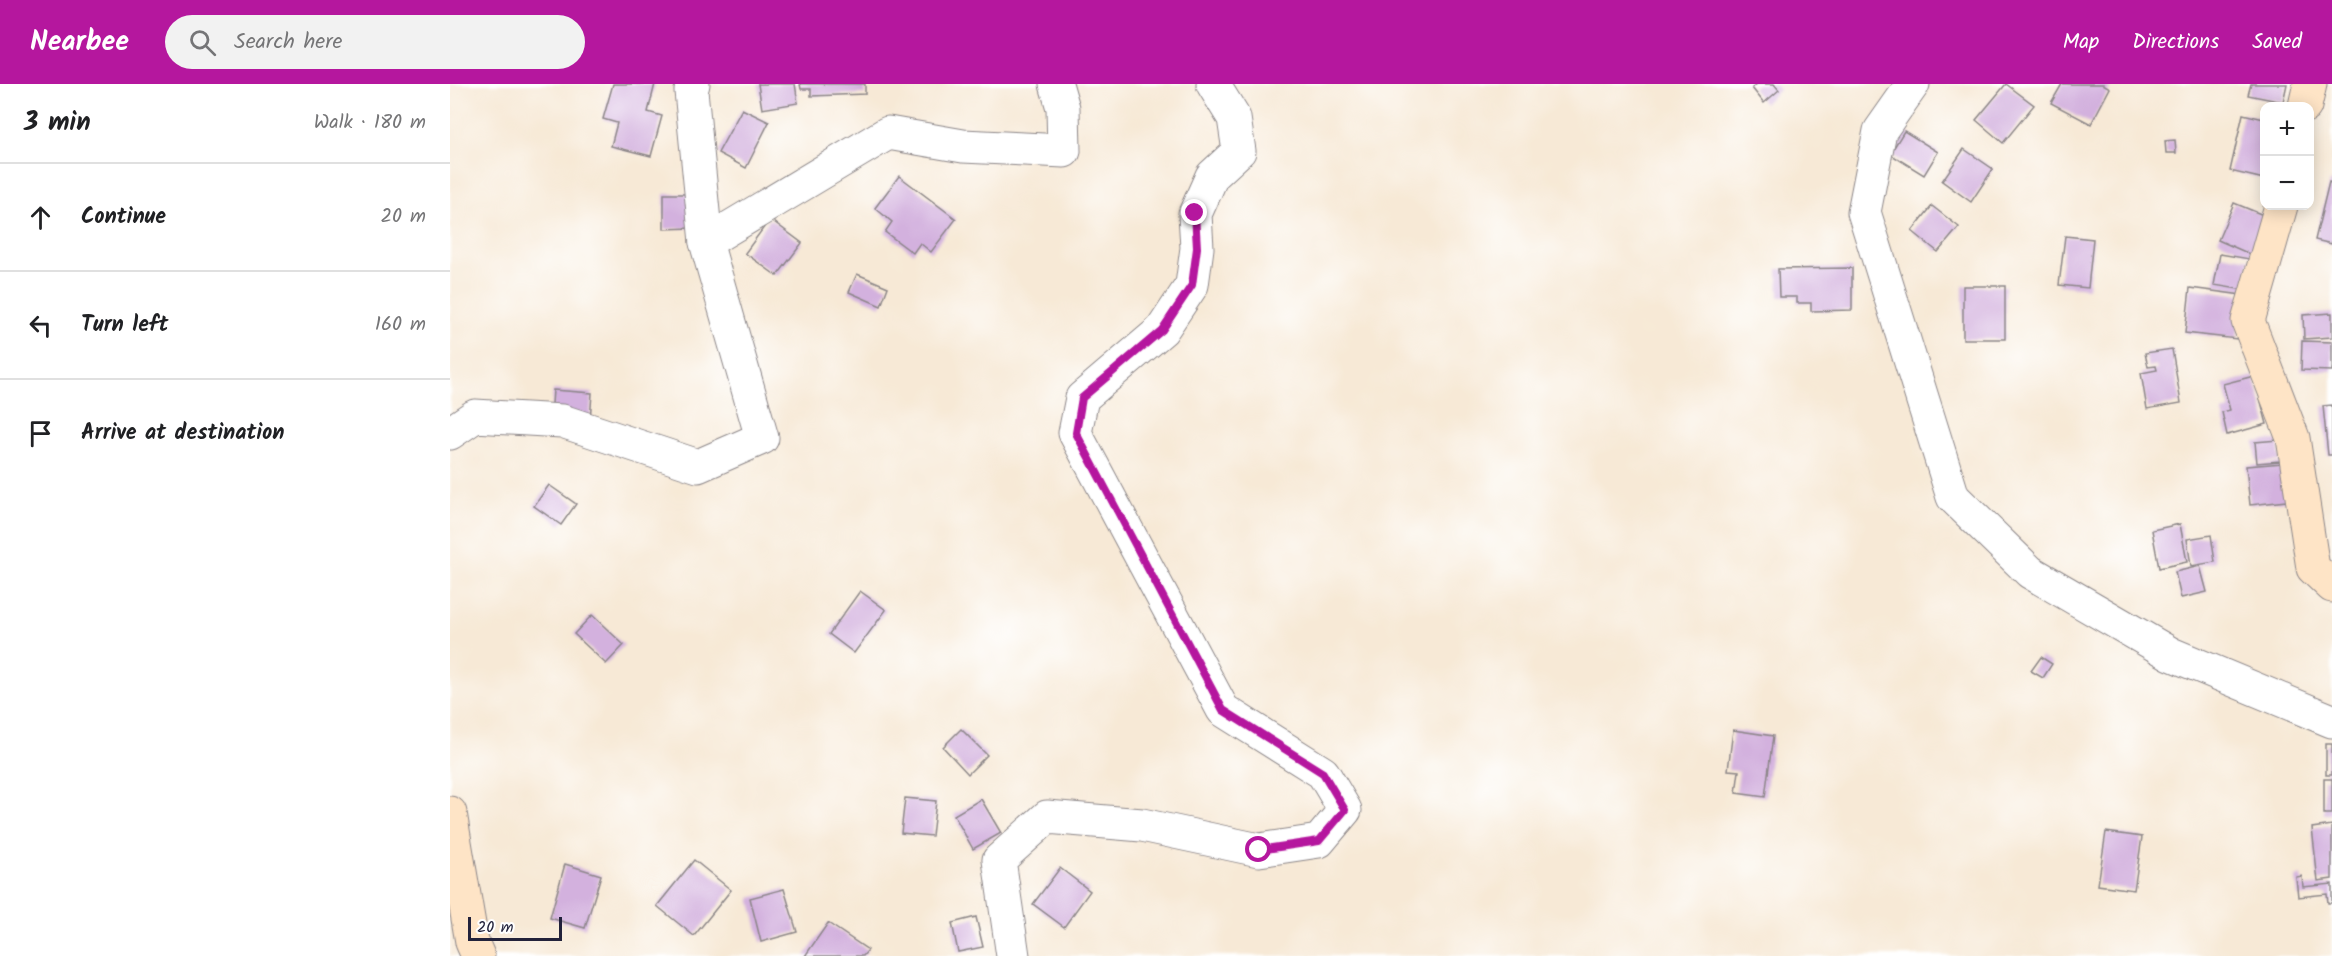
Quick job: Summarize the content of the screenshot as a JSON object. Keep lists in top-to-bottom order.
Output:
{
  "scale_bar": "20 m",
  "page": {
    "header": "Nearbee",
    "search": "Search here",
    "nav": ["Map", "Directions", "Saved"],
    "heading": ["3 min", "Walk · 180 m"],
    "map_buttons": ["+", "−"],
    "list": [
      ["Continue", "20 m"],
      ["Turn left", "160 m"],
      "Arrive at destination"
    ],
    "scale": "20 m"
  }
}
